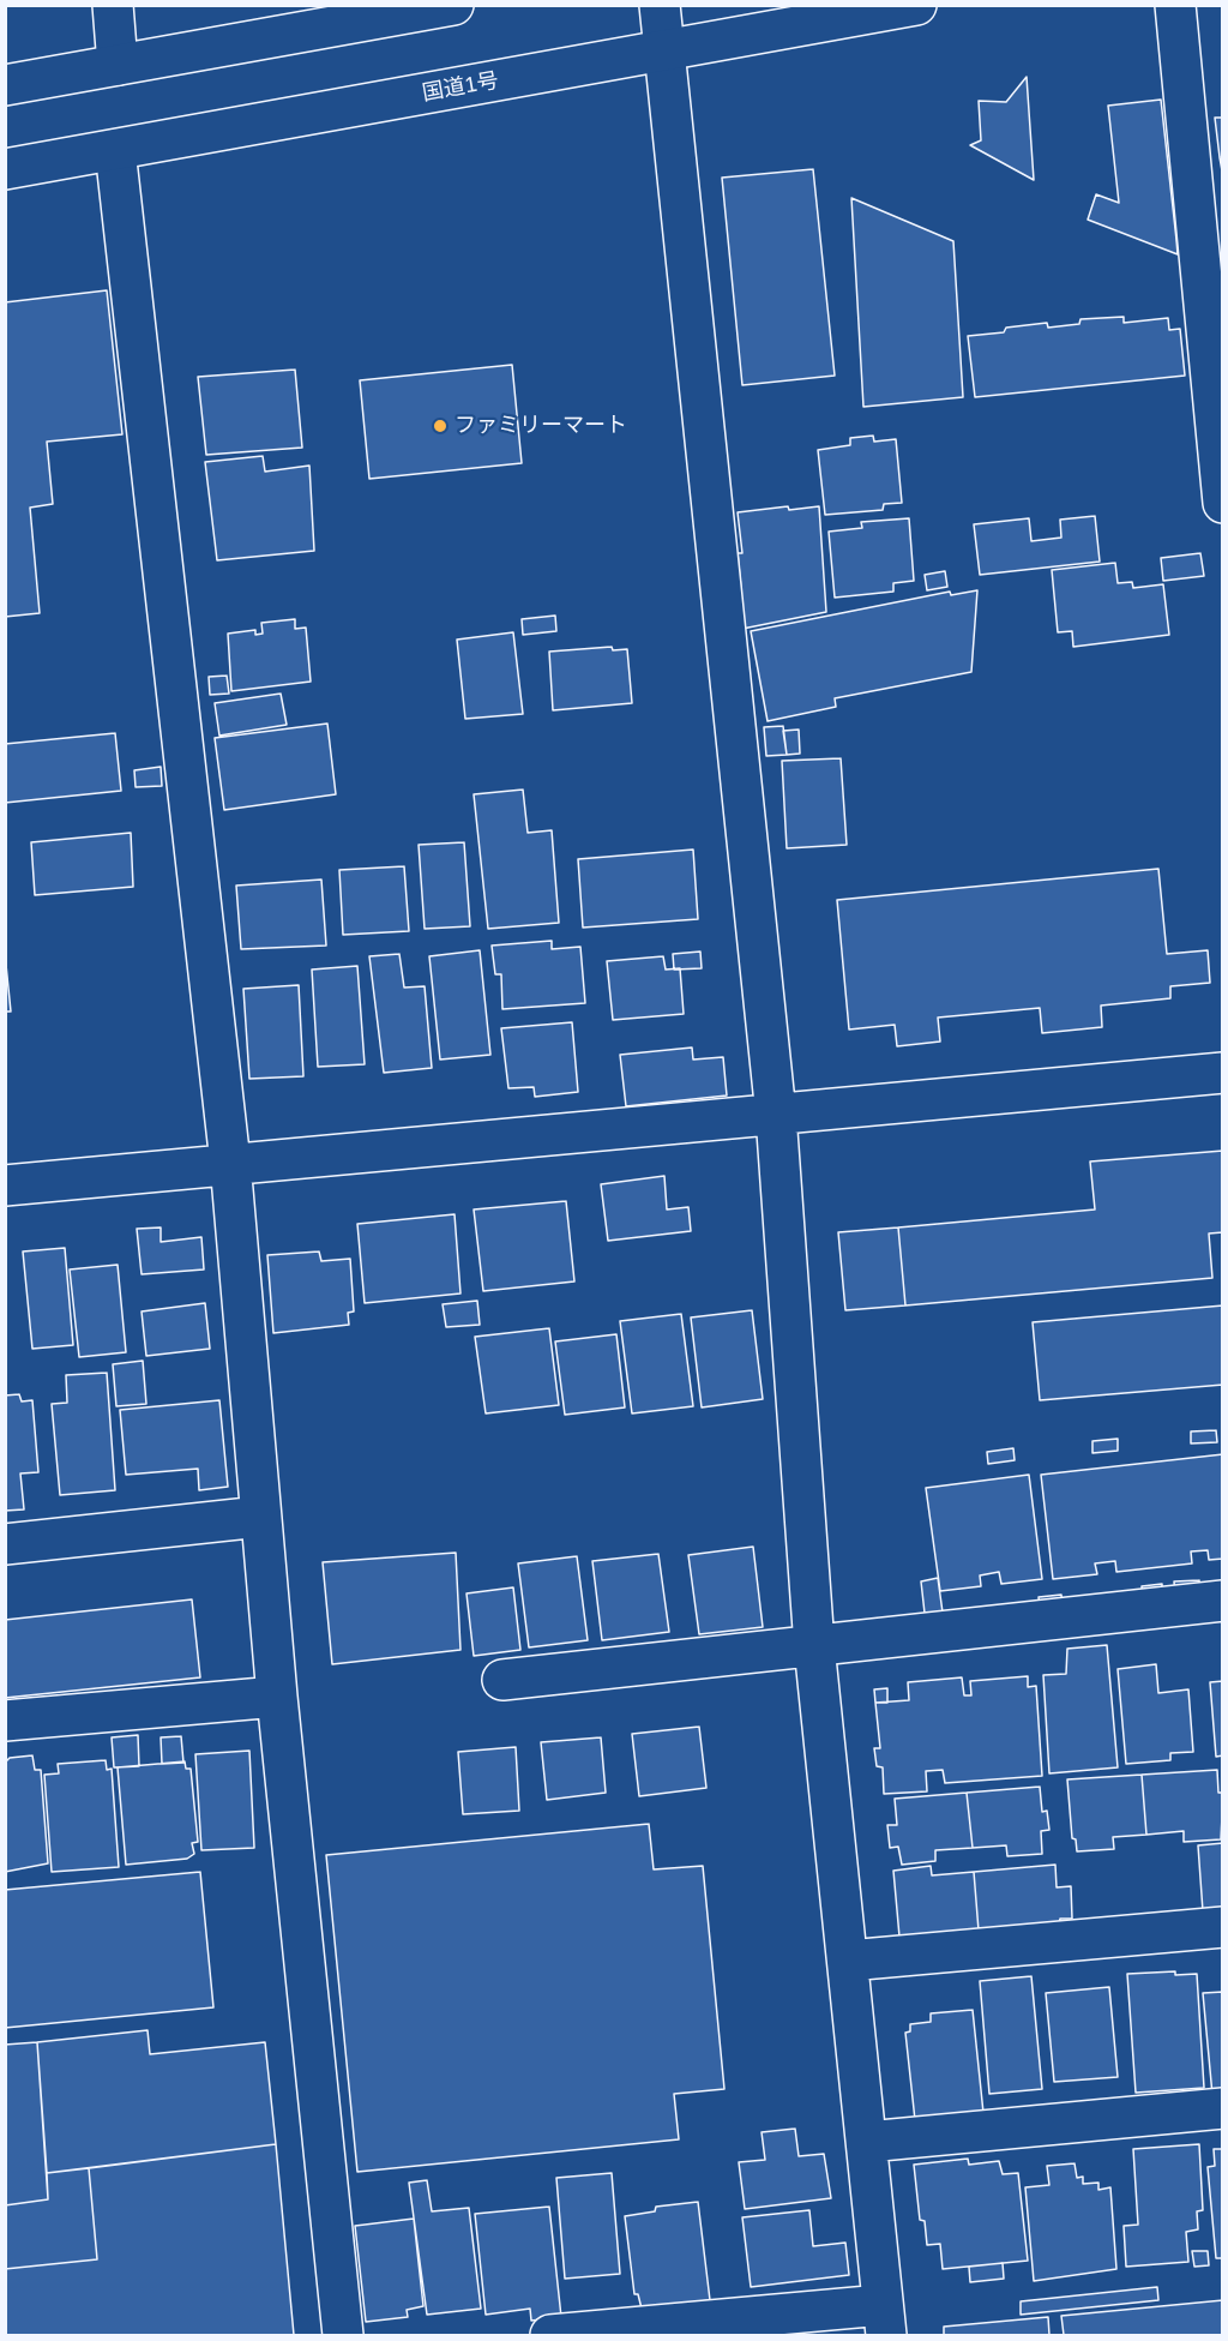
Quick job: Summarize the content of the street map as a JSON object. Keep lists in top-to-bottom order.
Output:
{
  "streets": {
    "main road": ["国道1号"]
  },
  "places": ["ファミリーマート"]
}
